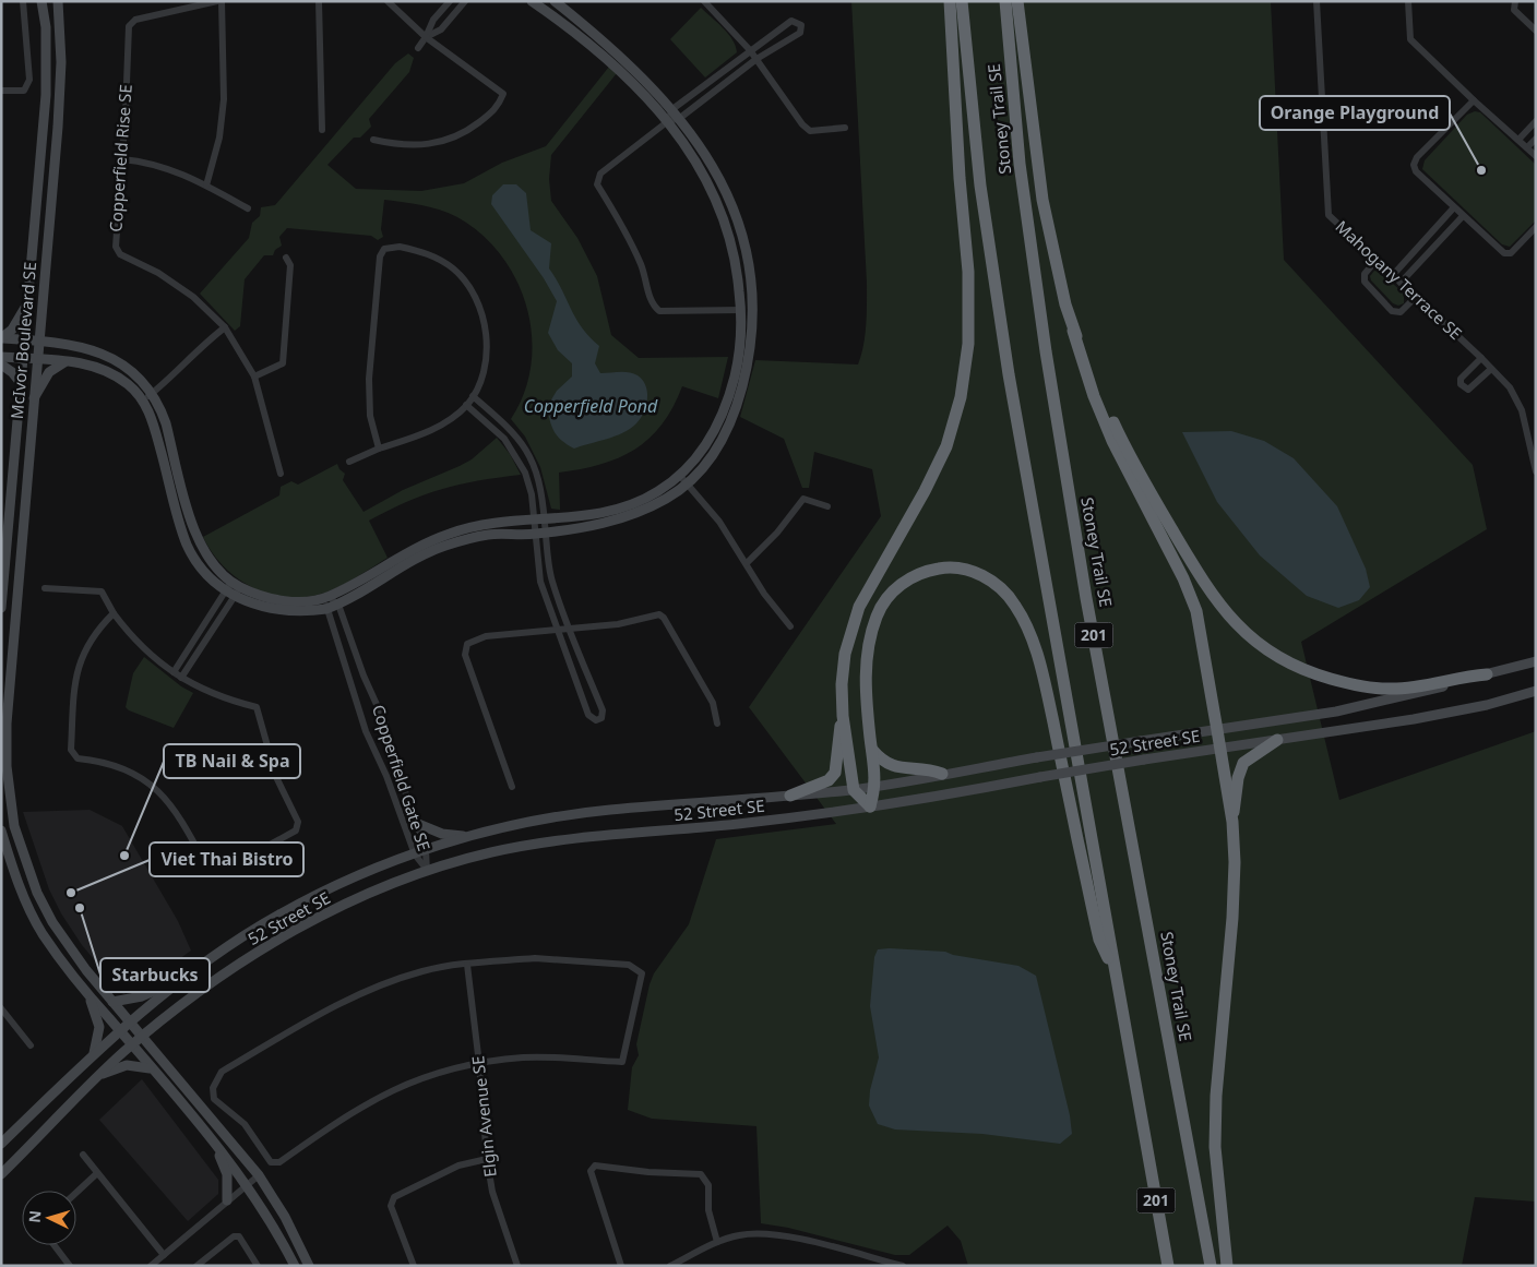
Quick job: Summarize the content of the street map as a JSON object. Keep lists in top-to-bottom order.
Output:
{
  "streets": {
    "highway": ["Stoney Trail SE", "201"],
    "main road": ["McIvor Boulevard SE", "52 Street SE"],
    "street": [
      "Copperfield Rise SE",
      "Mahogany Terrace SE",
      "Copperfield Gate SE",
      "Elgin Avenue SE"
    ]
  },
  "crossings": [
    ["McIvor Boulevard SE", "52 Street SE"],
    ["52 Street SE", "Copperfield Gate SE"]
  ],
  "water": ["Copperfield Pond"],
  "places": [
    "Orange Playground",
    "TB Nail & Spa",
    "Viet Thai Bistro",
    "Starbucks"
  ],
  "north": "left"
}
